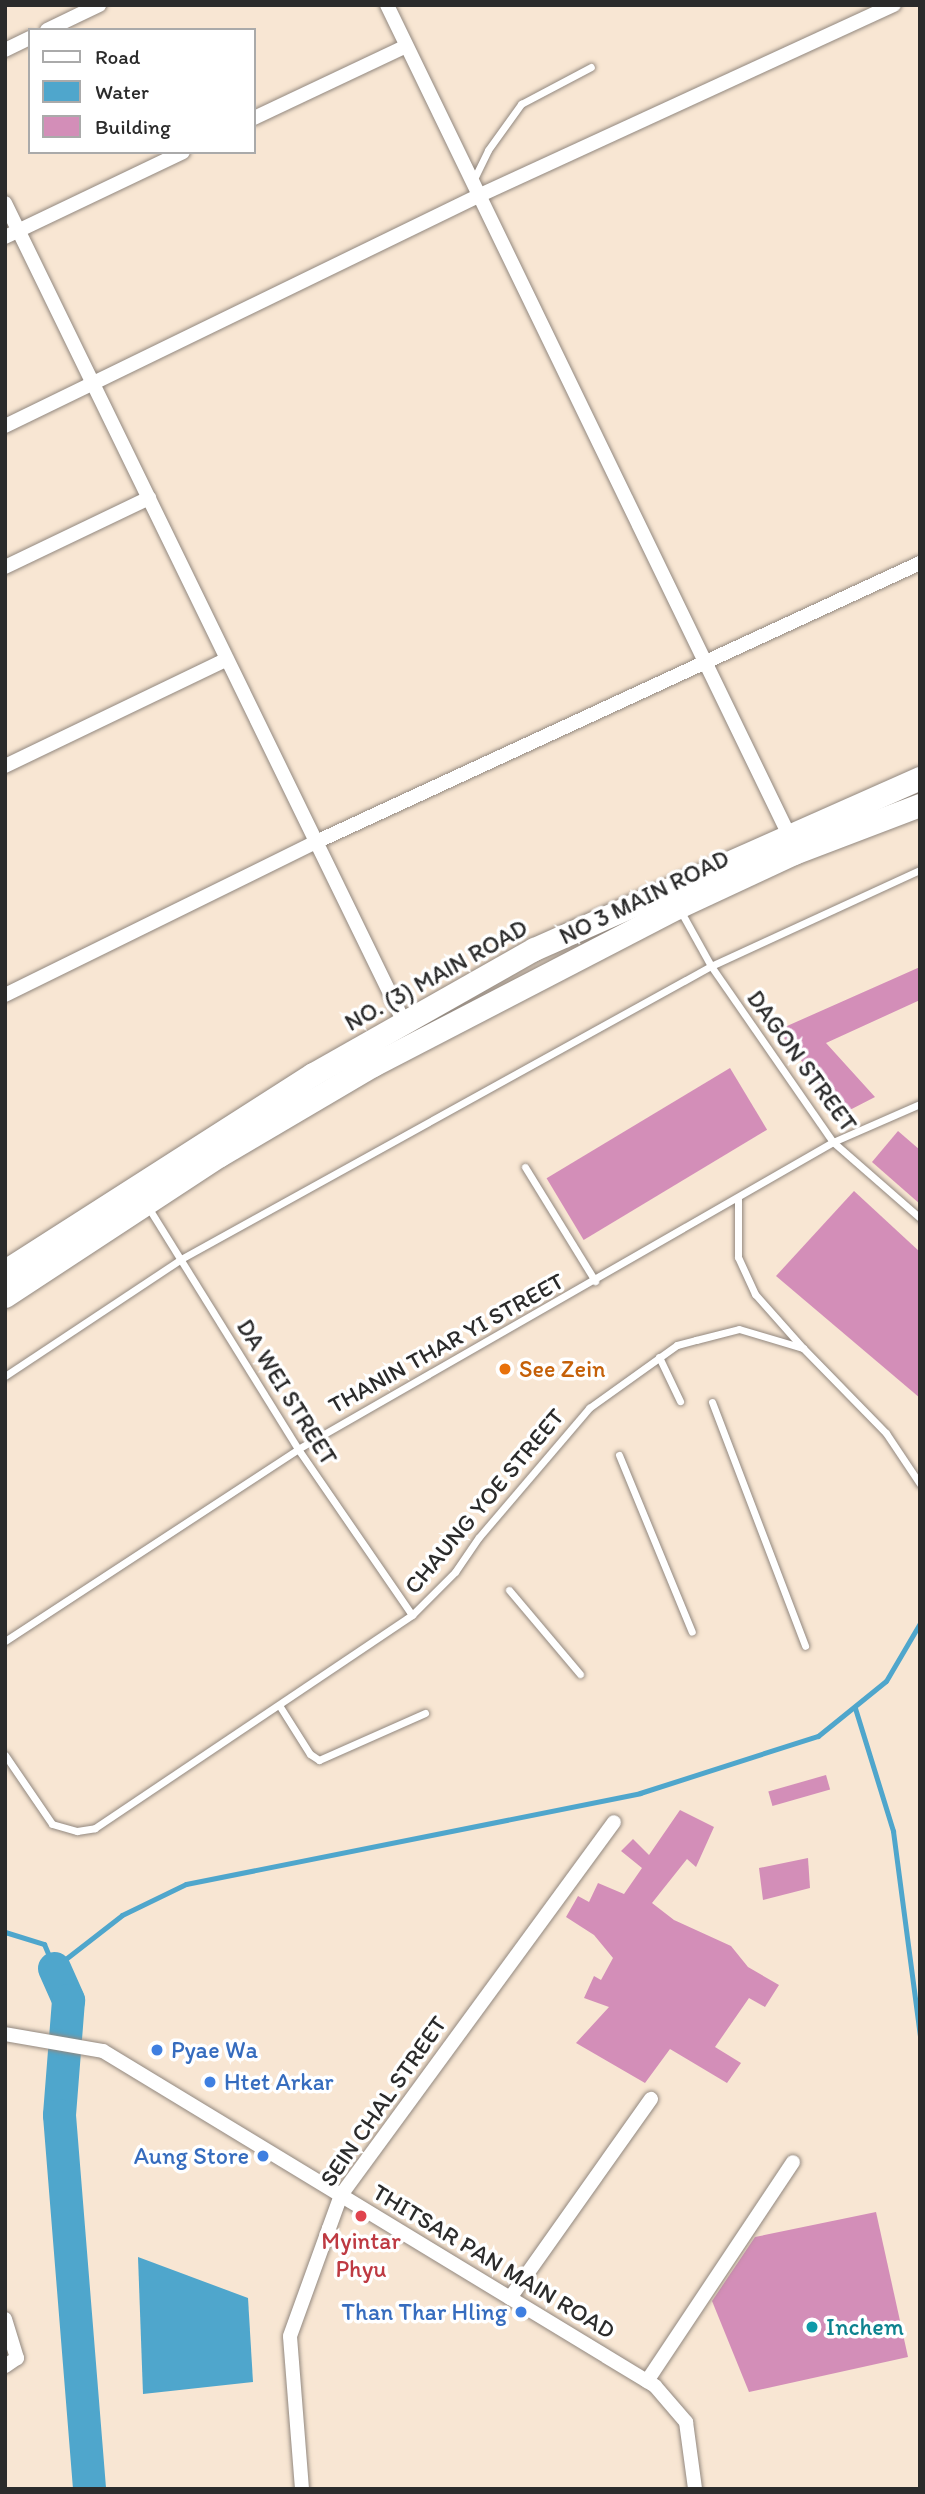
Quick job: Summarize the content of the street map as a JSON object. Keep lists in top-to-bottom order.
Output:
{
  "streets": {
    "main road": ["NO 3 MAIN ROAD", "NO. (3) MAIN ROAD"],
    "street": ["SEIN CHAL STREET", "THITSAR PAN MAIN ROAD"],
    "lane": [
      "DAGON STREET",
      "THANIN THAR YI STREET",
      "DA WEI STREET",
      "CHAUNG YOE STREET"
    ]
  },
  "crossings": [
    ["NO 3 MAIN ROAD", "NO. (3) MAIN ROAD"],
    ["NO 3 MAIN ROAD", "DAGON STREET"],
    ["NO 3 MAIN ROAD", "DA WEI STREET"],
    ["NO. (3) MAIN ROAD", "DA WEI STREET"],
    ["DAGON STREET", "THANIN THAR YI STREET"],
    ["THANIN THAR YI STREET", "DA WEI STREET"],
    ["DA WEI STREET", "CHAUNG YOE STREET"],
    ["SEIN CHAL STREET", "THITSAR PAN MAIN ROAD"]
  ],
  "places": [
    "See Zein",
    "Pyae Wa",
    "Htet Arkar",
    "Aung Store",
    "Myintar Phyu",
    "Than Thar Hling",
    "Inchem"
  ],
  "legend": ["Road", "Water", "Building"]
}
